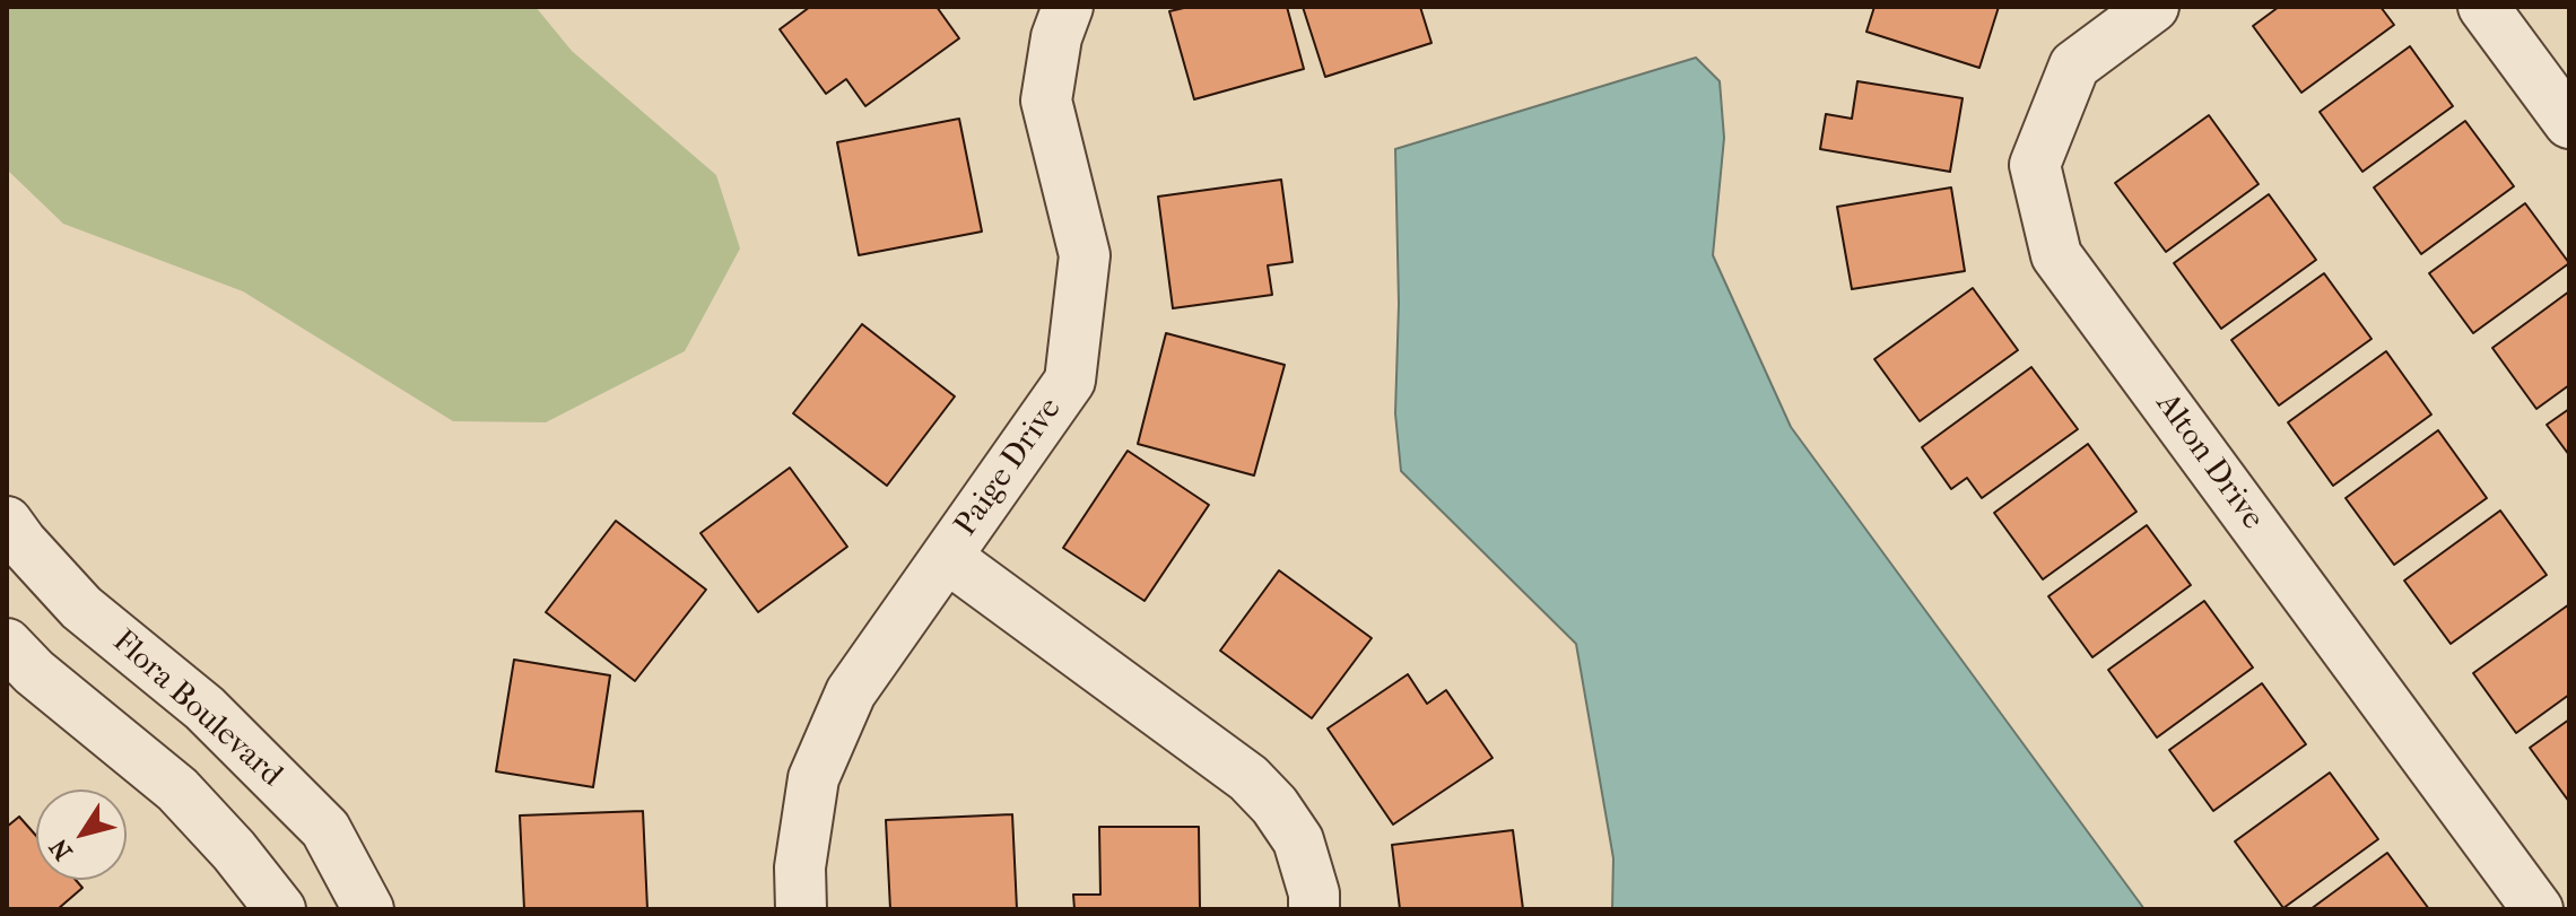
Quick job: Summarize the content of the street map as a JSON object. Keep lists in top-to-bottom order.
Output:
{
  "streets": {
    "street": ["Alton Drive", "Paige Drive", "Flora Boulevard"]
  },
  "north": "bottom left"
}
